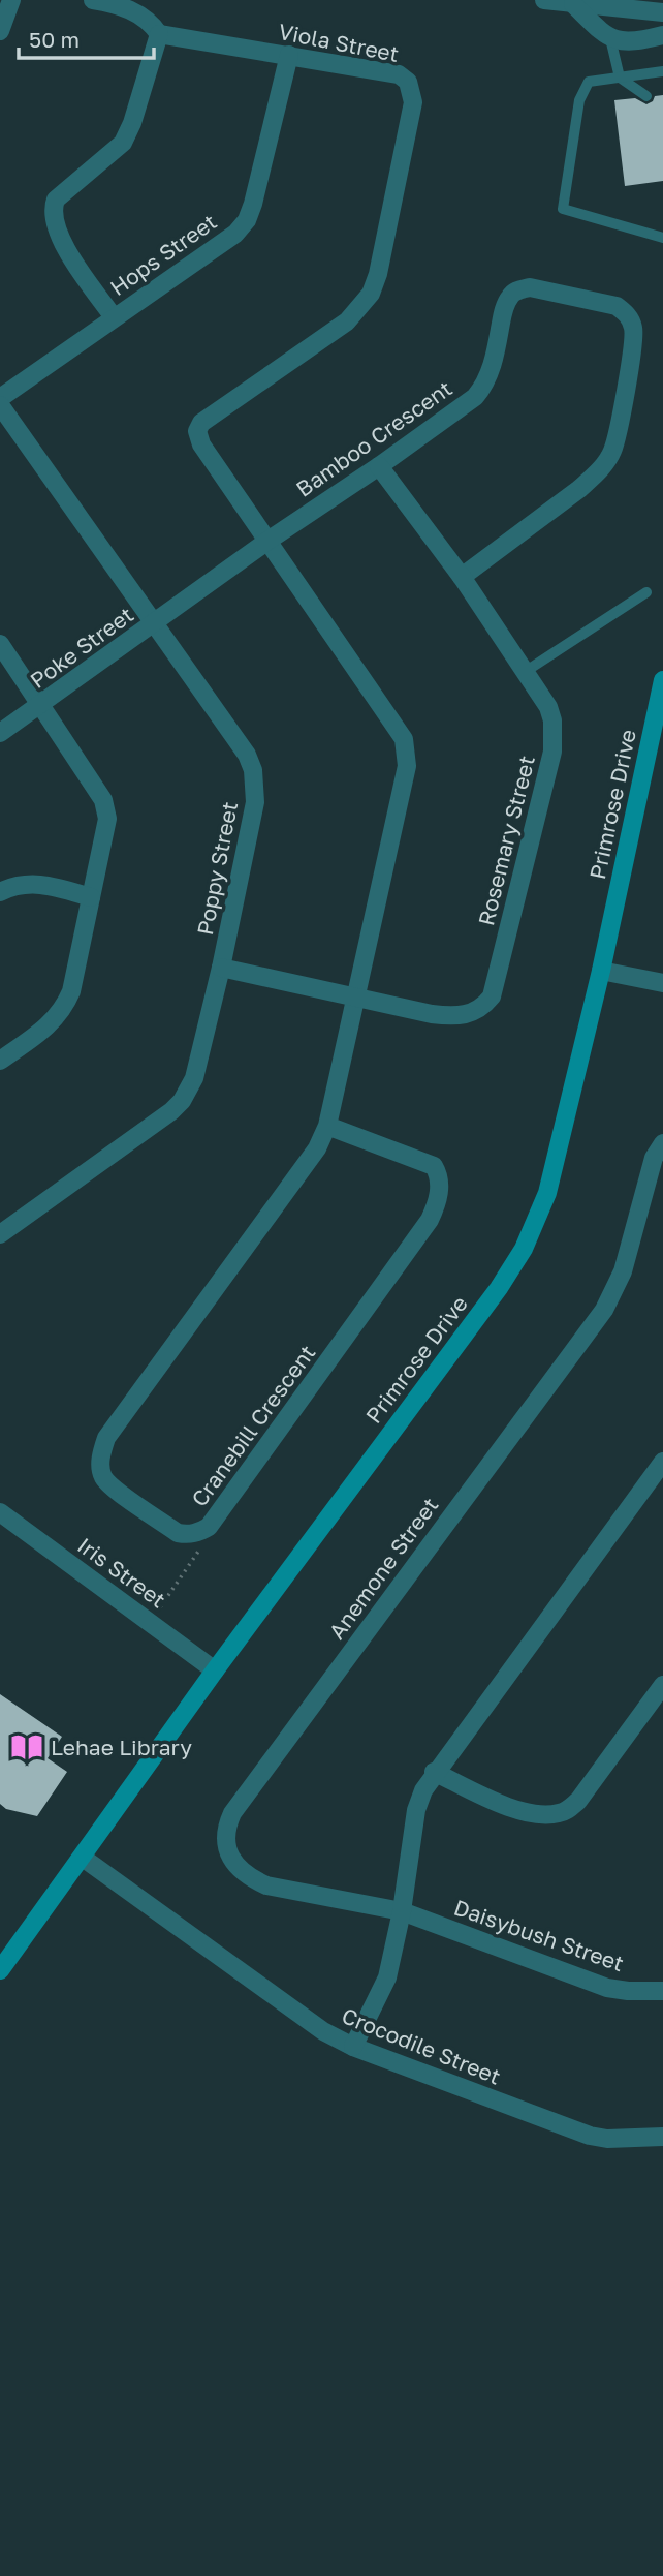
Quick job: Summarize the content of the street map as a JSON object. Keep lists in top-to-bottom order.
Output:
{
  "streets": {
    "street": [
      "Viola Street",
      "Hops Street",
      "Bamboo Crescent",
      "Poke Street",
      "Primrose Drive",
      "Rosemary Street",
      "Poppy Street",
      "Cranebill Crescent",
      "Anemone Street",
      "Iris Street",
      "Daisybush Street",
      "Crocodile Street"
    ]
  },
  "crossings": [
    ["Viola Street", "Hops Street"],
    ["Viola Street", "Bamboo Crescent"],
    ["Viola Street", "Cranebill Crescent"],
    ["Bamboo Crescent", "Poke Street"],
    ["Bamboo Crescent", "Rosemary Street"],
    ["Bamboo Crescent", "Poppy Street"],
    ["Bamboo Crescent", "Cranebill Crescent"],
    ["Poke Street", "Poppy Street"],
    ["Primrose Drive", "Iris Street"],
    ["Primrose Drive", "Crocodile Street"],
    ["Rosemary Street", "Poppy Street"],
    ["Rosemary Street", "Cranebill Crescent"],
    ["Anemone Street", "Daisybush Street"]
  ],
  "places": {
    "library": ["Lehae Library"]
  },
  "scale_bar": "50 m"
}
